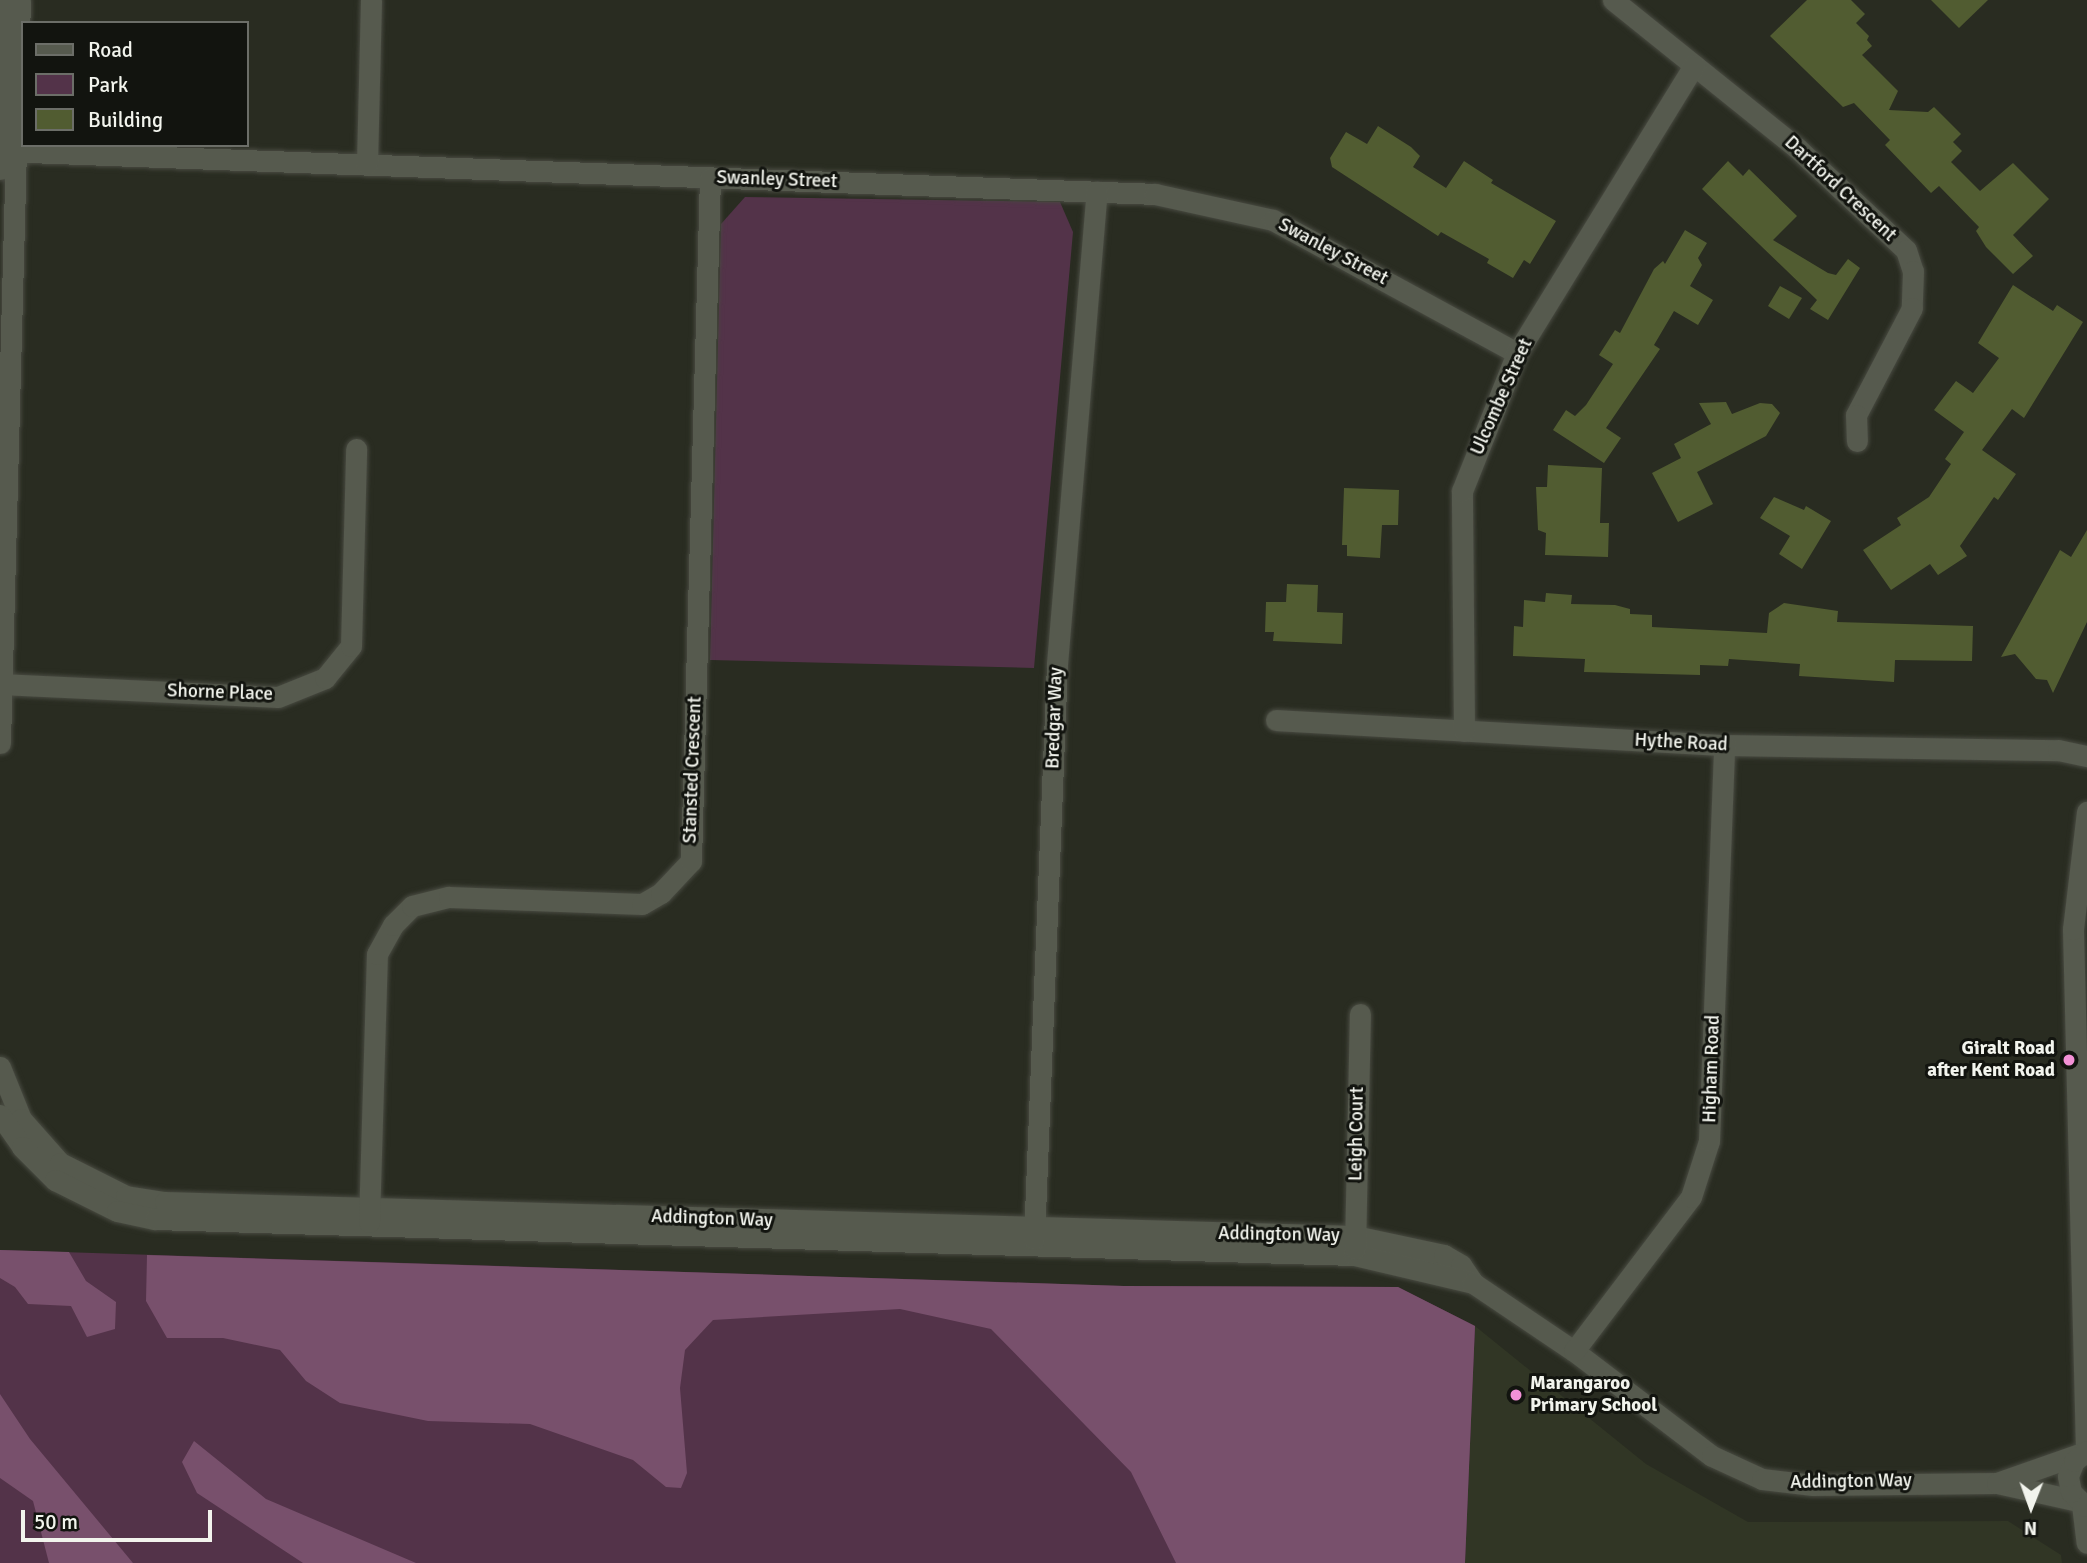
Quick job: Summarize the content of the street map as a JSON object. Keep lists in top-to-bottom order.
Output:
{
  "streets": {
    "street": [
      "Swanley Street",
      "Dartford Crescent",
      "Ulcombe Street",
      "Shorne Place",
      "Bredgar Way",
      "Hythe Road",
      "Stansted Crescent",
      "Higham Road",
      "Leigh Court",
      "Addington Way"
    ]
  },
  "crossings": [
    ["Swanley Street", "Ulcombe Street"],
    ["Swanley Street", "Bredgar Way"],
    ["Swanley Street", "Stansted Crescent"],
    ["Dartford Crescent", "Ulcombe Street"],
    ["Ulcombe Street", "Hythe Road"],
    ["Bredgar Way", "Addington Way"],
    ["Hythe Road", "Higham Road"],
    ["Stansted Crescent", "Addington Way"],
    ["Higham Road", "Addington Way"],
    ["Leigh Court", "Addington Way"]
  ],
  "places": ["Giralt Road after Kent Road", "Marangaroo Primary School"],
  "legend": ["Road", "Park", "Building"],
  "scale_bar": "50 m",
  "north": "bottom"
}
